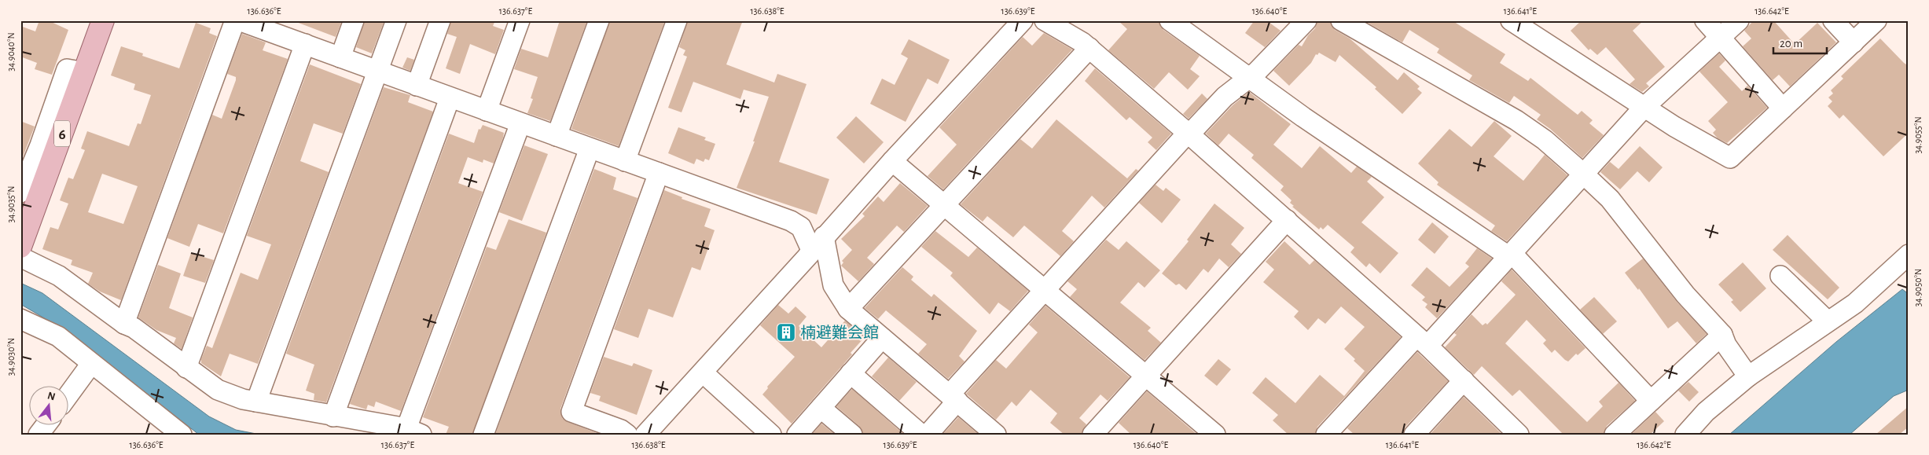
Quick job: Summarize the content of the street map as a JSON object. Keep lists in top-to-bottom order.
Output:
{
  "streets": {
    "main road": ["6"]
  },
  "places": {
    "building": ["楠避難会館"]
  },
  "scale_bar": "20 m",
  "north": "top",
  "coordinates": [
    "136.636°E",
    "136.637°E",
    "136.638°E",
    "136.639°E",
    "136.640°E",
    "136.641°E",
    "136.642°E",
    "34.9040°N",
    "34.9055°N",
    "34.9035°N",
    "34.9050°N",
    "34.9030°N"
  ]
}
